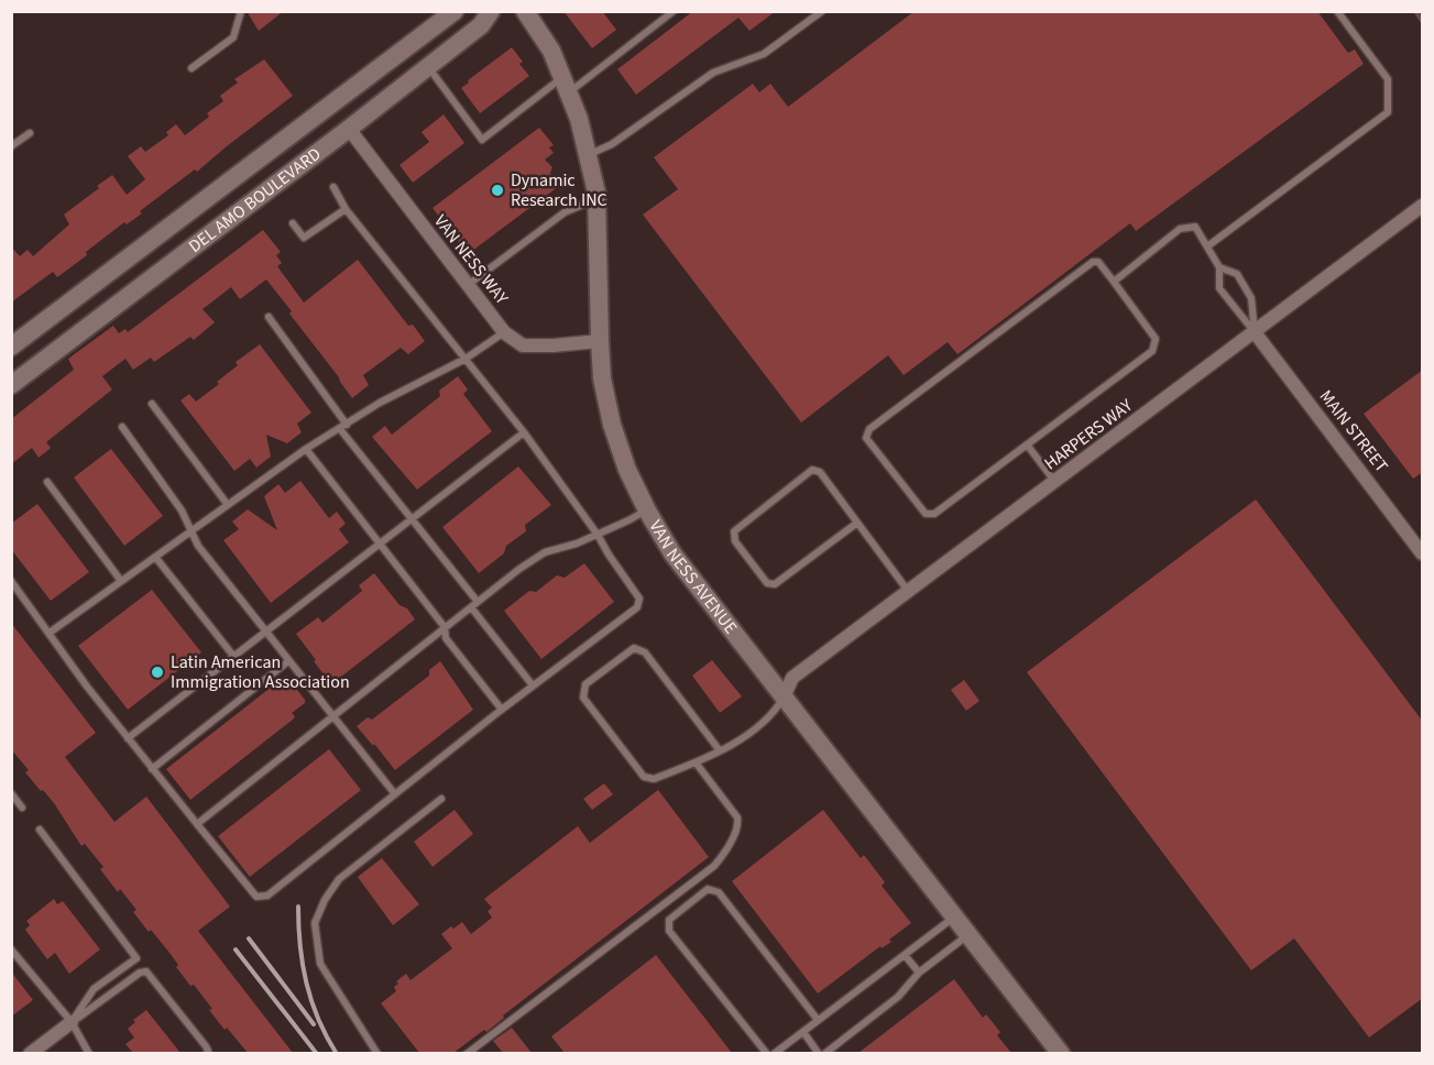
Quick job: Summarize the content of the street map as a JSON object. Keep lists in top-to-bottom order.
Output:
{
  "streets": {
    "main road": ["DEL AMO BOULEVARD", "VAN NESS AVENUE"],
    "street": ["VAN NESS WAY", "MAIN STREET", "HARPERS WAY"]
  },
  "crossings": [
    ["DEL AMO BOULEVARD", "VAN NESS WAY"],
    ["VAN NESS WAY", "VAN NESS AVENUE"],
    ["MAIN STREET", "HARPERS WAY"],
    ["HARPERS WAY", "VAN NESS AVENUE"]
  ],
  "places": ["Dynamic Research INC", "Latin American Immigration Association"]
}
